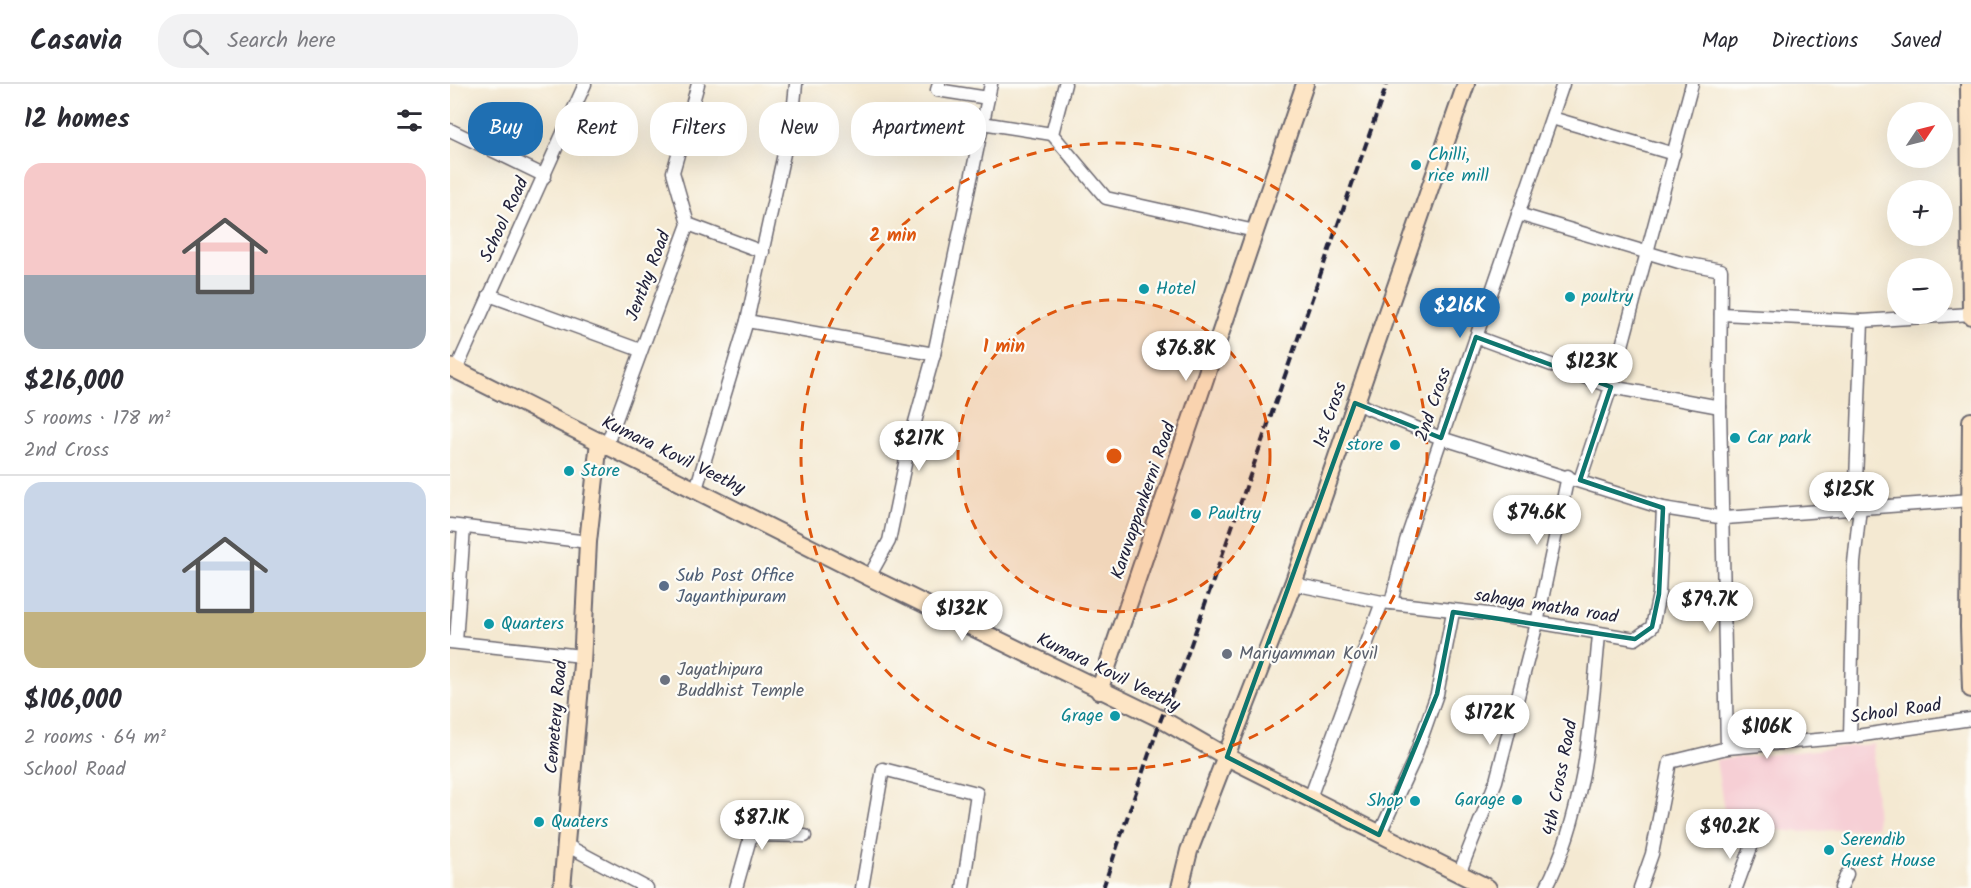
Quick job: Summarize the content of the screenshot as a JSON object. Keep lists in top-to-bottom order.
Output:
{
  "streets": {
    "main road": [
      "1st Cross",
      "Kumara Kovil Veethy",
      "Karuvappankerni Road",
      "Cemetery Road"
    ],
    "street": [
      "School Road",
      "Jenthy Road",
      "2nd Cross",
      "sahaya matha road",
      "4th Cross Road"
    ]
  },
  "crossings": [
    ["School Road", "Kumara Kovil Veethy"],
    ["Jenthy Road", "Kumara Kovil Veethy"],
    ["Jenthy Road", "Cemetery Road"],
    ["2nd Cross", "Kumara Kovil Veethy"],
    ["2nd Cross", "sahaya matha road"],
    ["1st Cross", "Kumara Kovil Veethy"],
    ["1st Cross", "sahaya matha road"],
    ["Kumara Kovil Veethy", "Karuvappankerni Road"],
    ["Kumara Kovil Veethy", "Cemetery Road"],
    ["sahaya matha road", "4th Cross Road"]
  ],
  "places": [
    "Chilli, rice mill",
    "Hotel",
    "poultry",
    "Car park",
    "store",
    "Store",
    "Paultry",
    "Sub Post Office Jayanthipuram",
    "Quarters",
    "Mariyamman Kovil",
    "Jayathipura Buddhist Temple",
    "Grage",
    "Garage",
    "Shop",
    "Quaters",
    "Serendib Guest House"
  ],
  "north": "top right",
  "page": {
    "header": "Casavia",
    "search": "Search here",
    "nav": ["Map", "Directions", "Saved"],
    "heading": "12 homes",
    "map_buttons": ["+", "−"],
    "chip": [
      "Buy",
      "Rent",
      "Filters",
      "New",
      "Apartment"
    ],
    "list": [
      {
        "name": "$216,000",
        "note": "5 rooms · 178 m² · 2nd Cross"
      },
      {
        "name": "$106,000",
        "note": "2 rooms · 64 m² · School Road"
      }
    ],
    "price": [
      "$216K",
      "$76.8K",
      "$123K",
      "$217K",
      "$125K",
      "$74.6K",
      "$79.7K",
      "$132K",
      "$172K",
      "$106K",
      "$87.1K",
      "$90.2K"
    ]
  },
  "rings": ["2 min", "1 min"]
}
